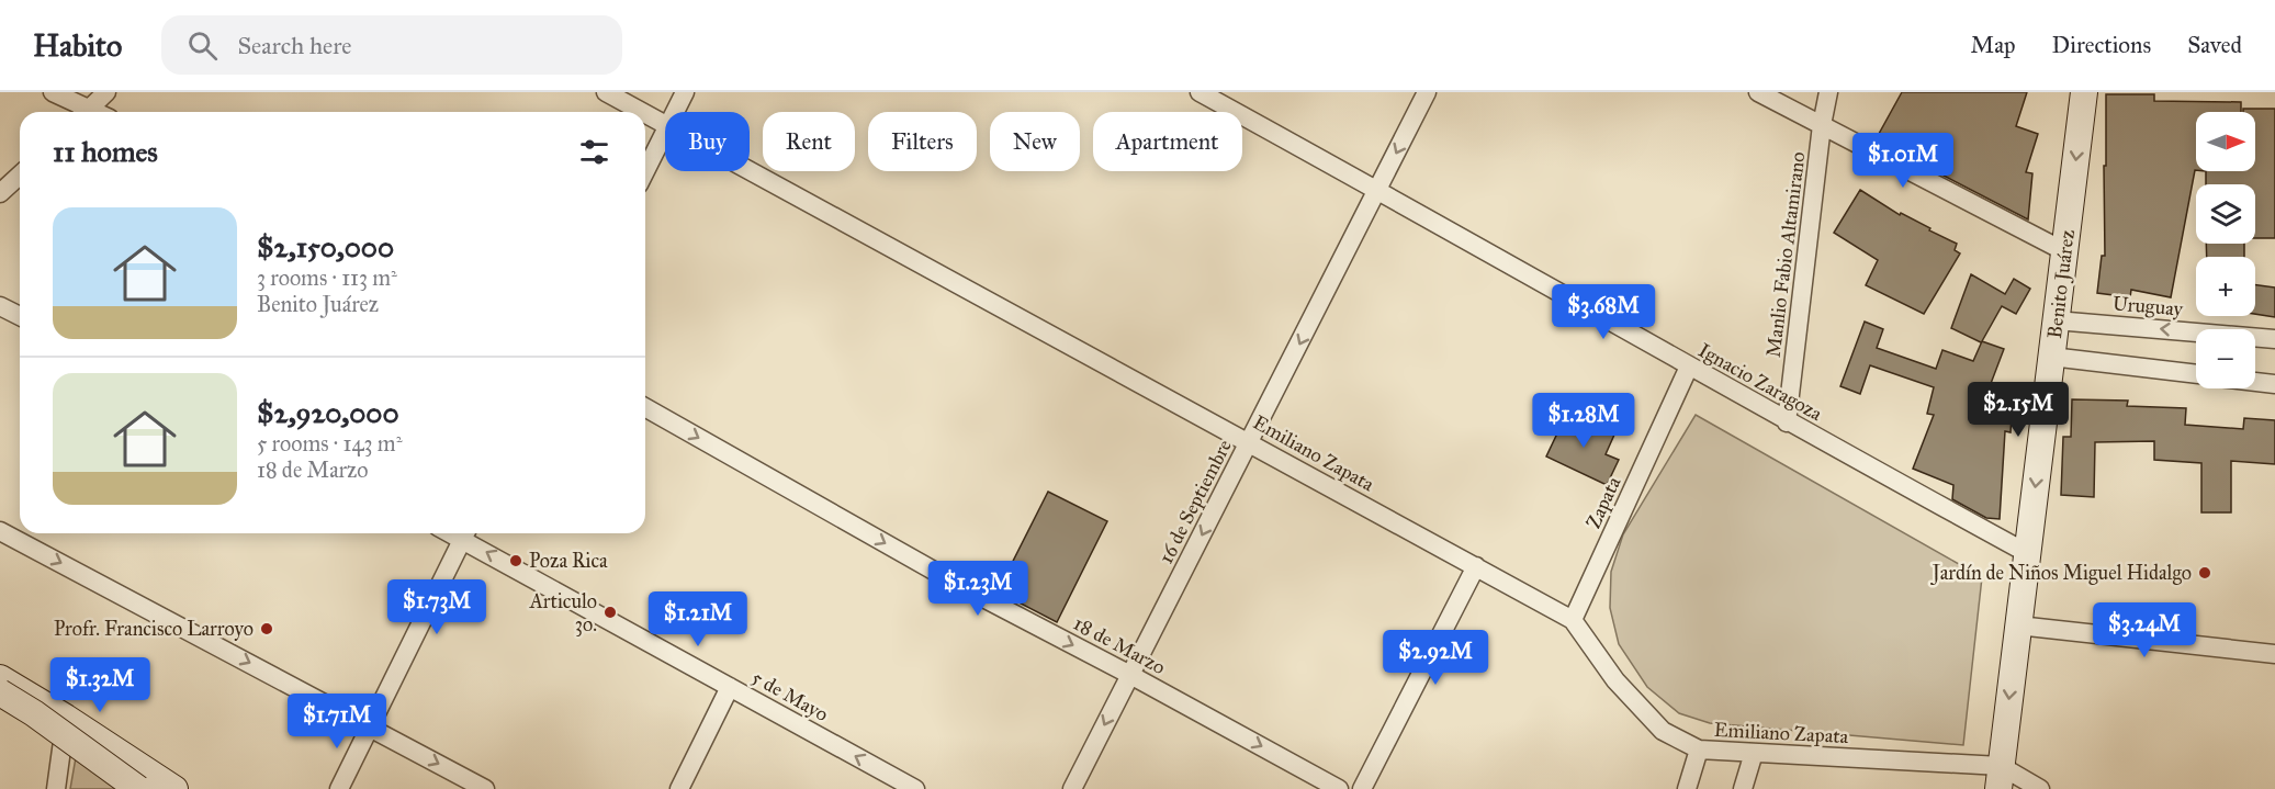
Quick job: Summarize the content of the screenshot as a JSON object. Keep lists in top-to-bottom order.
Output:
{
  "streets": {
    "street": [
      "Manlio Fabio Altamirano",
      "Benito Juárez",
      "Uruguay",
      "Ignacio Zaragoza",
      "Emiliano Zapata",
      "16 de Septiembre",
      "Zapata",
      "18 de Marzo",
      "5 de Mayo"
    ]
  },
  "crossings": [
    ["Manlio Fabio Altamirano", "Ignacio Zaragoza"],
    ["Benito Juárez", "Uruguay"],
    ["Benito Juárez", "Ignacio Zaragoza"],
    ["Benito Juárez", "Emiliano Zapata"],
    ["Ignacio Zaragoza", "16 de Septiembre"],
    ["Ignacio Zaragoza", "Zapata"],
    ["Emiliano Zapata", "16 de Septiembre"],
    ["Emiliano Zapata", "Zapata"],
    ["16 de Septiembre", "18 de Marzo"]
  ],
  "one_way": [
    "Benito Juárez",
    "16 de Septiembre",
    "18 de Marzo",
    "5 de Mayo"
  ],
  "places": [
    "Poza Rica",
    "Jardín de Niños Miguel Hidalgo",
    "Articulo 3o.",
    "Profr. Francisco Larroyo"
  ],
  "north": "right",
  "page": {
    "header": "Habito",
    "search": "Search here",
    "nav": ["Map", "Directions", "Saved"],
    "map_buttons": ["+", "−"],
    "chip": [
      "Buy",
      "Rent",
      "Filters",
      "New",
      "Apartment"
    ],
    "heading": "11 homes",
    "price": [
      "$1.01M",
      "$3.68M",
      "$2.15M",
      "$1.28M",
      "$1.23M",
      "$1.73M",
      "$1.21M",
      "$3.24M",
      "$2.92M",
      "$1.32M",
      "$1.71M"
    ],
    "list": [
      {
        "name": "$2,150,000",
        "note": "3 rooms · 113 m² · Benito Juárez"
      },
      {
        "name": "$2,920,000",
        "note": "5 rooms · 143 m² · 18 de Marzo"
      }
    ]
  }
}
